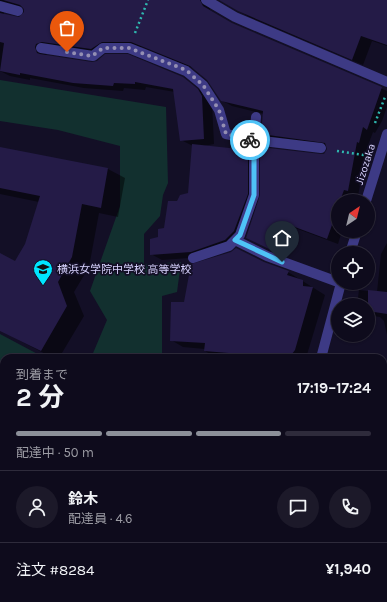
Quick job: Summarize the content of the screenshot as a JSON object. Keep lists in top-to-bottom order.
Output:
{
  "streets": {
    "street": ["Jizozaka"]
  },
  "places": {
    "school or university": ["横浜女学院中学校 高等学校"]
  },
  "north": "top right",
  "page": {
    "heading": ["2 分", "到着まで", "17:19–17:24"],
    "panel": [
      "鈴木",
      "配達員 · 4.6",
      "注文 #8284",
      "¥1,940"
    ],
    "bar": "配達中 · 50 m"
  }
}
